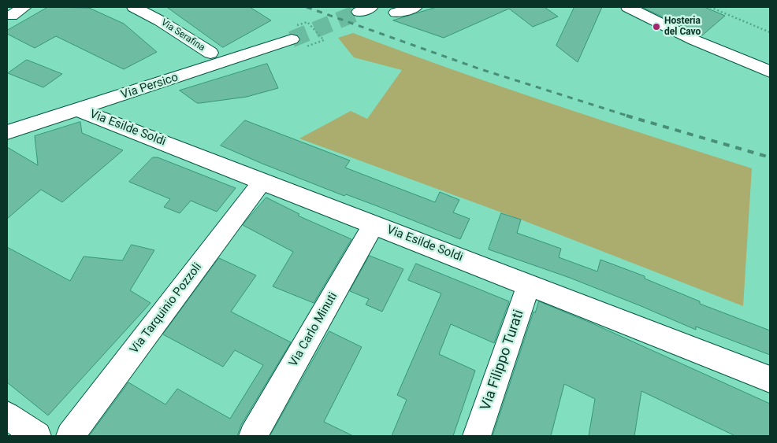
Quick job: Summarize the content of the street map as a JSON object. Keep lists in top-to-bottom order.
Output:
{
  "streets": {
    "street": [
      "Via Serafina",
      "Via Persico",
      "Via Esilde Soldi",
      "Via Tarquinio Pozzoli",
      "Via Carlo Minuti",
      "Via Filippo Turati"
    ]
  },
  "crossings": [
    ["Via Persico", "Via Esilde Soldi"],
    ["Via Esilde Soldi", "Via Tarquinio Pozzoli"],
    ["Via Esilde Soldi", "Via Carlo Minuti"],
    ["Via Esilde Soldi", "Via Filippo Turati"]
  ],
  "places": ["Hosteria del Cavo"]
}
